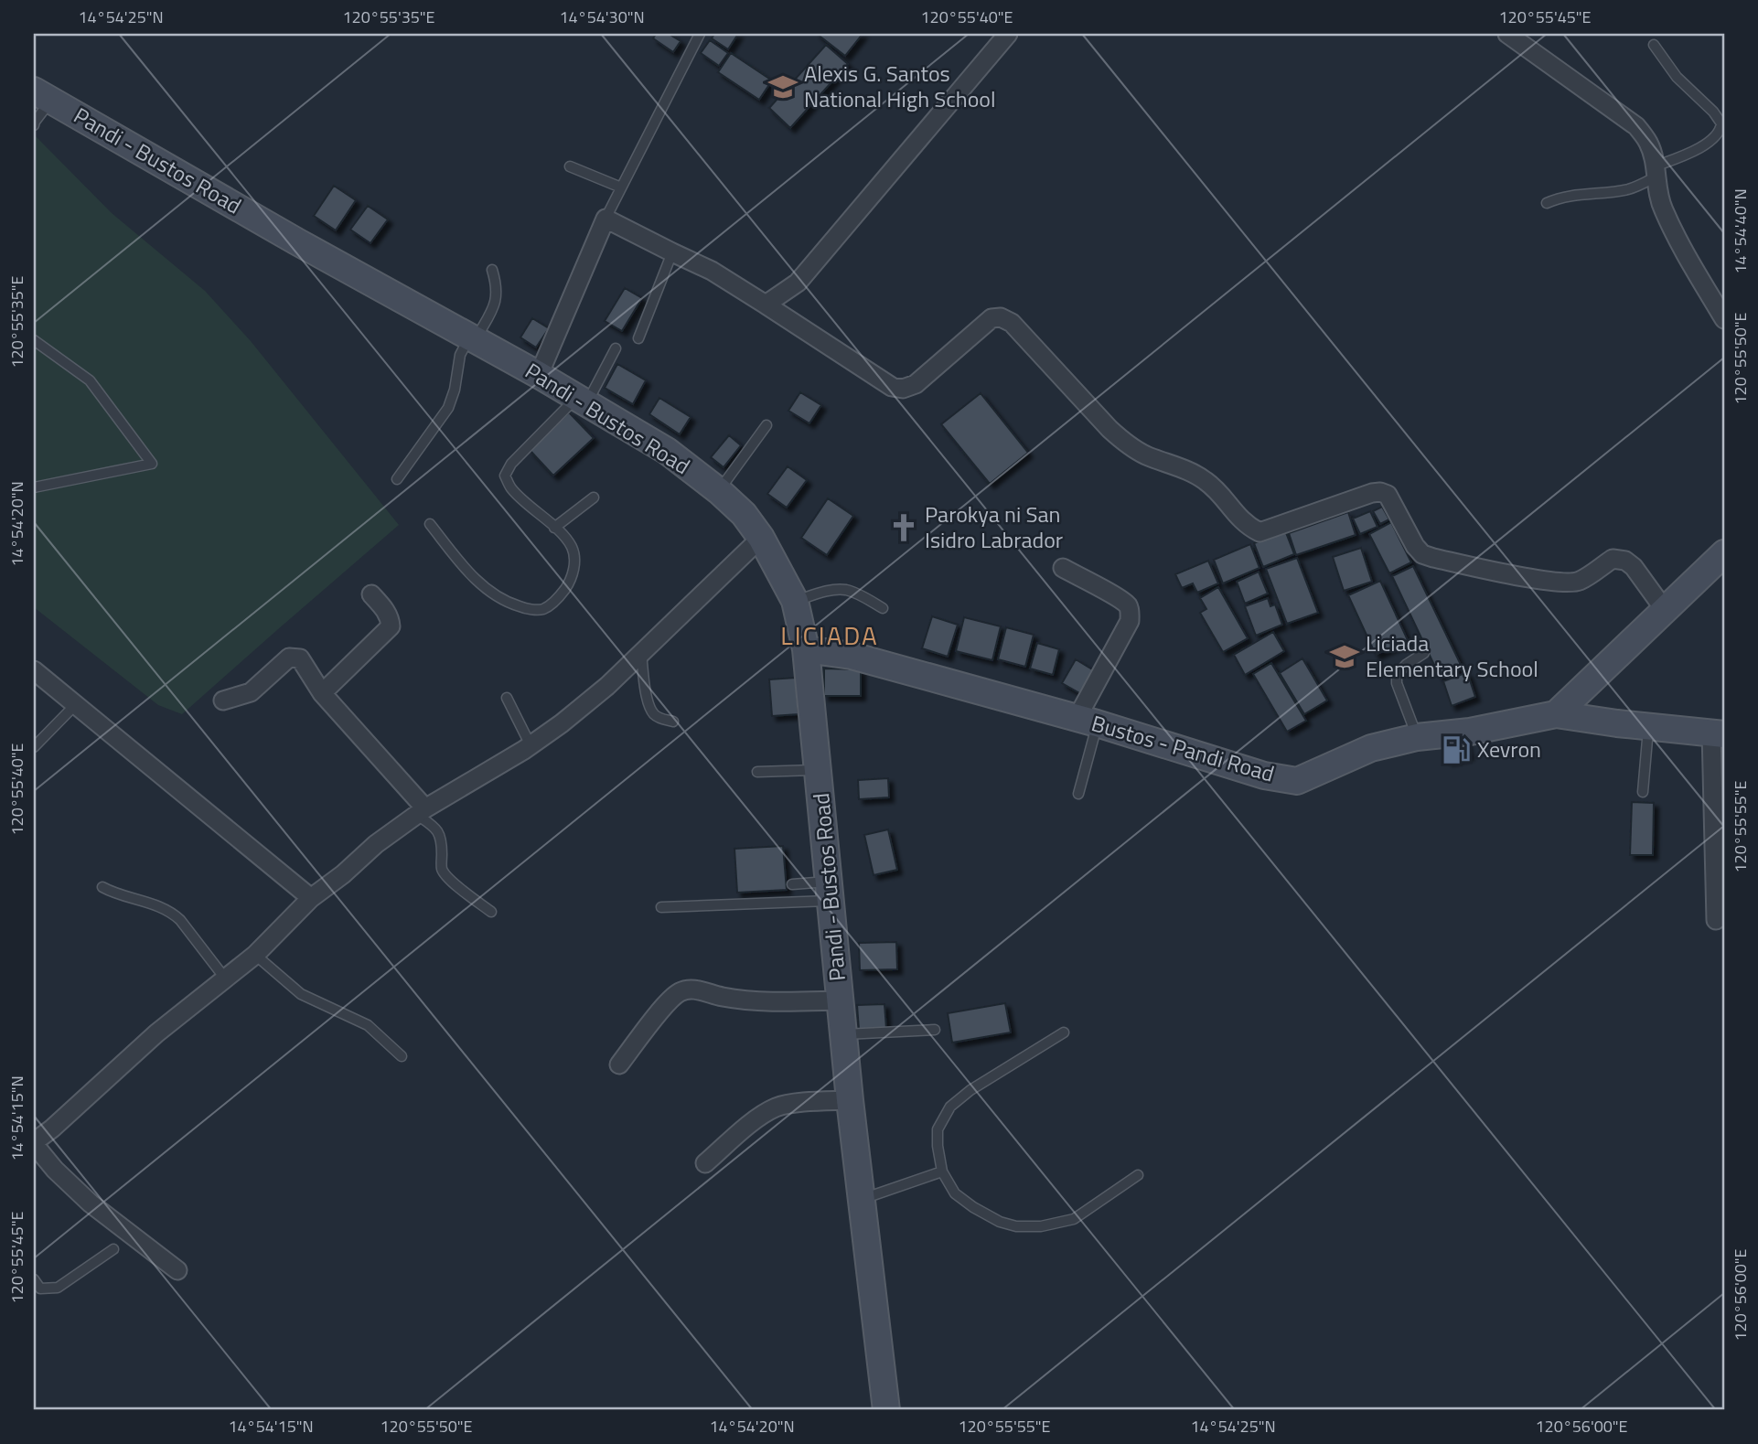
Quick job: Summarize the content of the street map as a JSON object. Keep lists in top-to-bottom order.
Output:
{
  "streets": {
    "main road": ["Pandi - Bustos Road", "Bustos - Pandi Road"]
  },
  "crossings": [
    ["Pandi - Bustos Road", "Bustos - Pandi Road"]
  ],
  "districts": ["LICIADA"],
  "places": {
    "school or university": ["Alexis G. Santos National High School", "Liciada Elementary School"],
    "church": ["Parokya ni San Isidro Labrador"],
    "fuel station": ["Xevron"]
  },
  "coordinates": [
    "14°54'25\"N",
    "120°55'35\"E",
    "14°54'30\"N",
    "120°55'40\"E",
    "120°55'45\"E",
    "14°54'40\"N",
    "120°55'50\"E",
    "14°54'20\"N",
    "120°55'55\"E",
    "14°54'15\"N",
    "120°56'00\"E"
  ]
}
